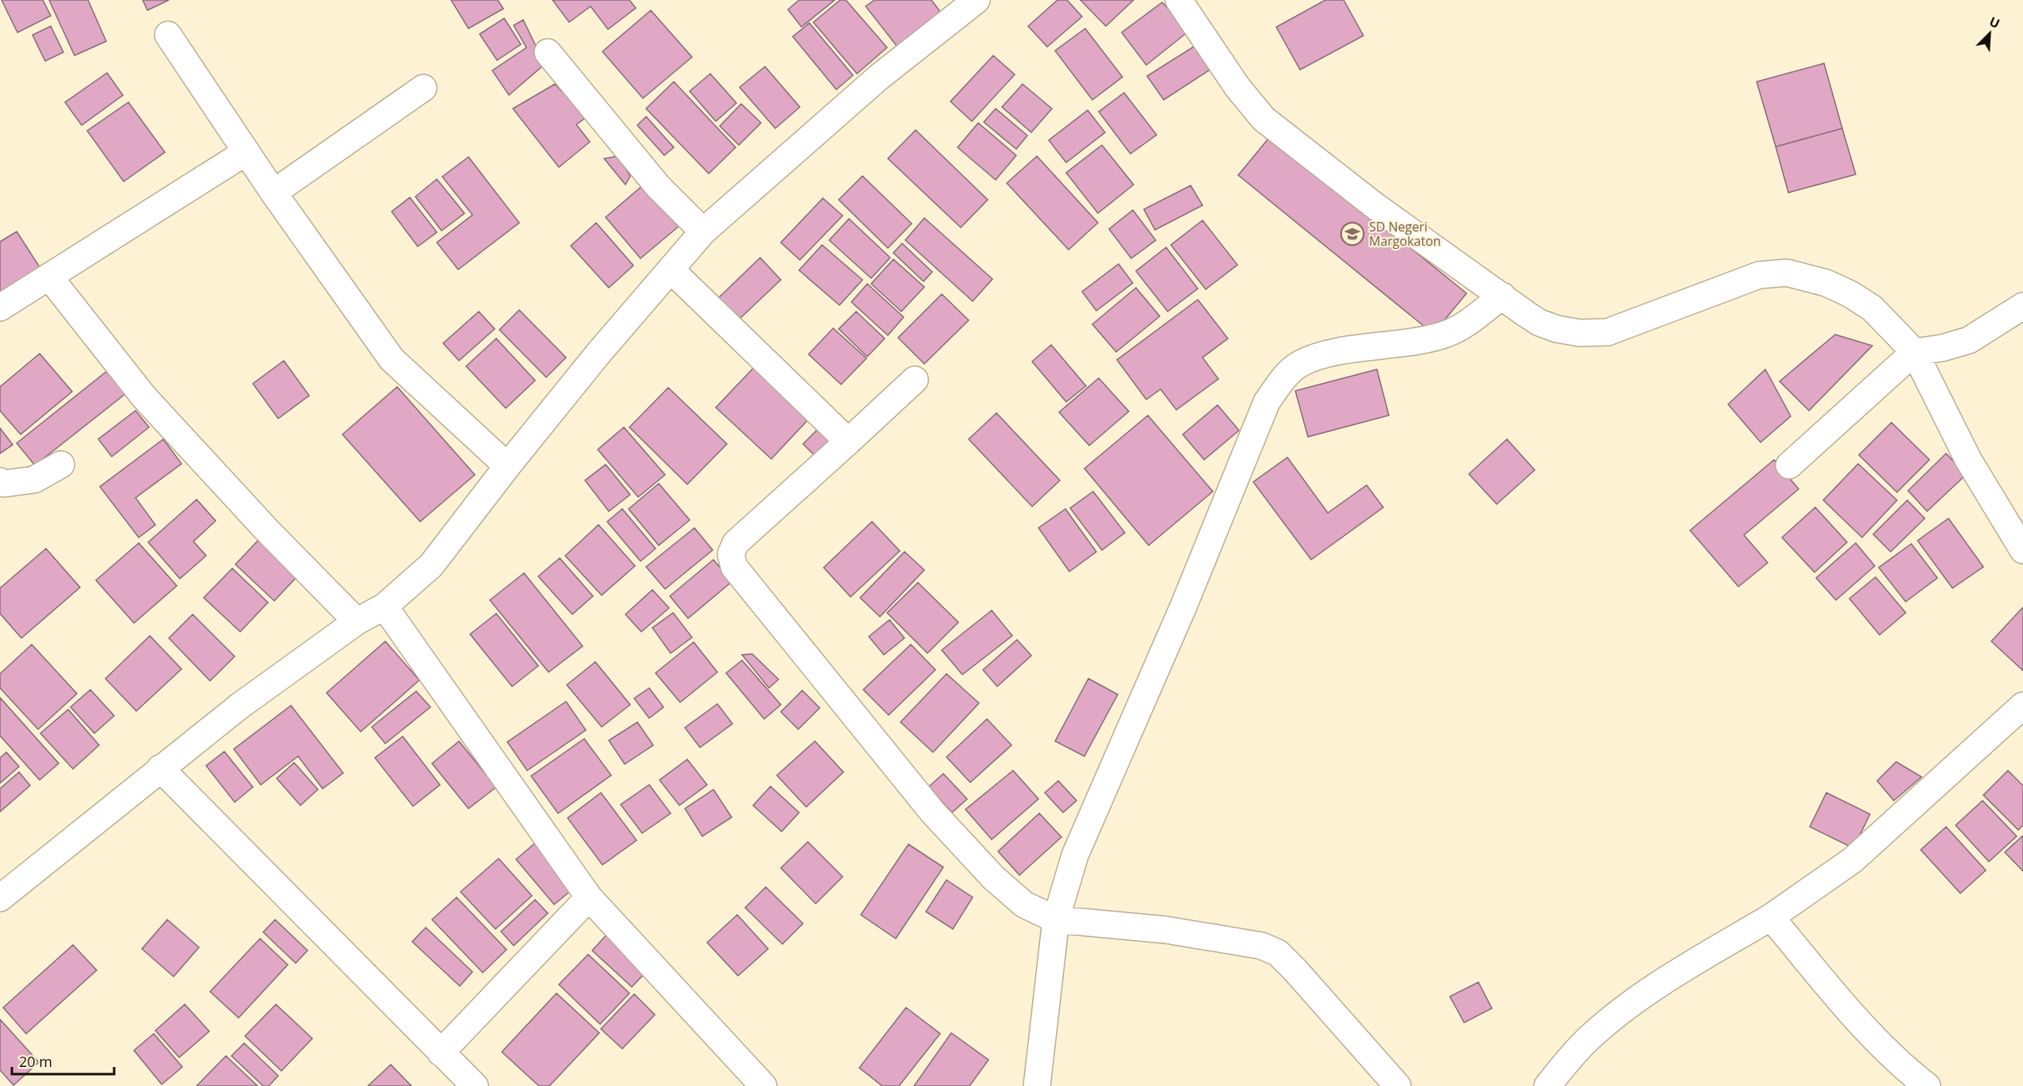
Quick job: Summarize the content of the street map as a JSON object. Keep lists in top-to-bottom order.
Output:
{
  "places": {
    "school or university": ["SD Negeri Margokaton"]
  },
  "scale_bar": "20 m",
  "north": "top right"
}
